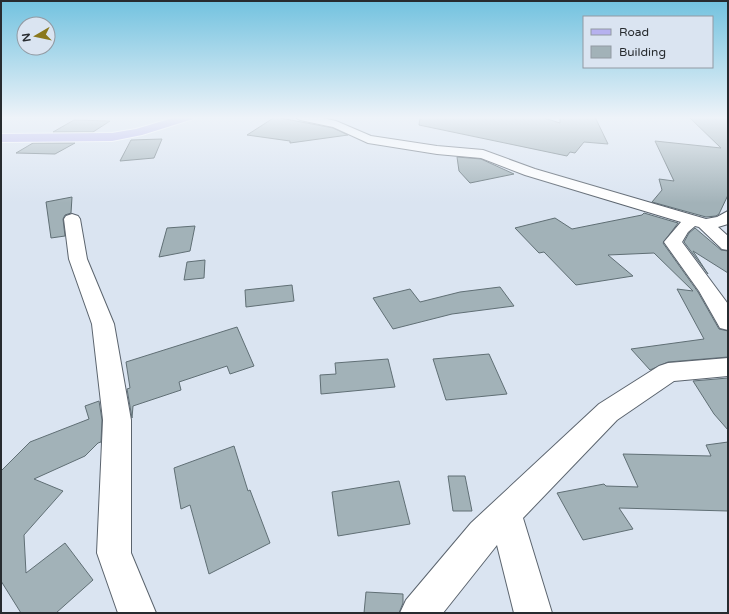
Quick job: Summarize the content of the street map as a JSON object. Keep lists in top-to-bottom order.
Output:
{
  "legend": ["Road", "Building"],
  "north": "left"
}
